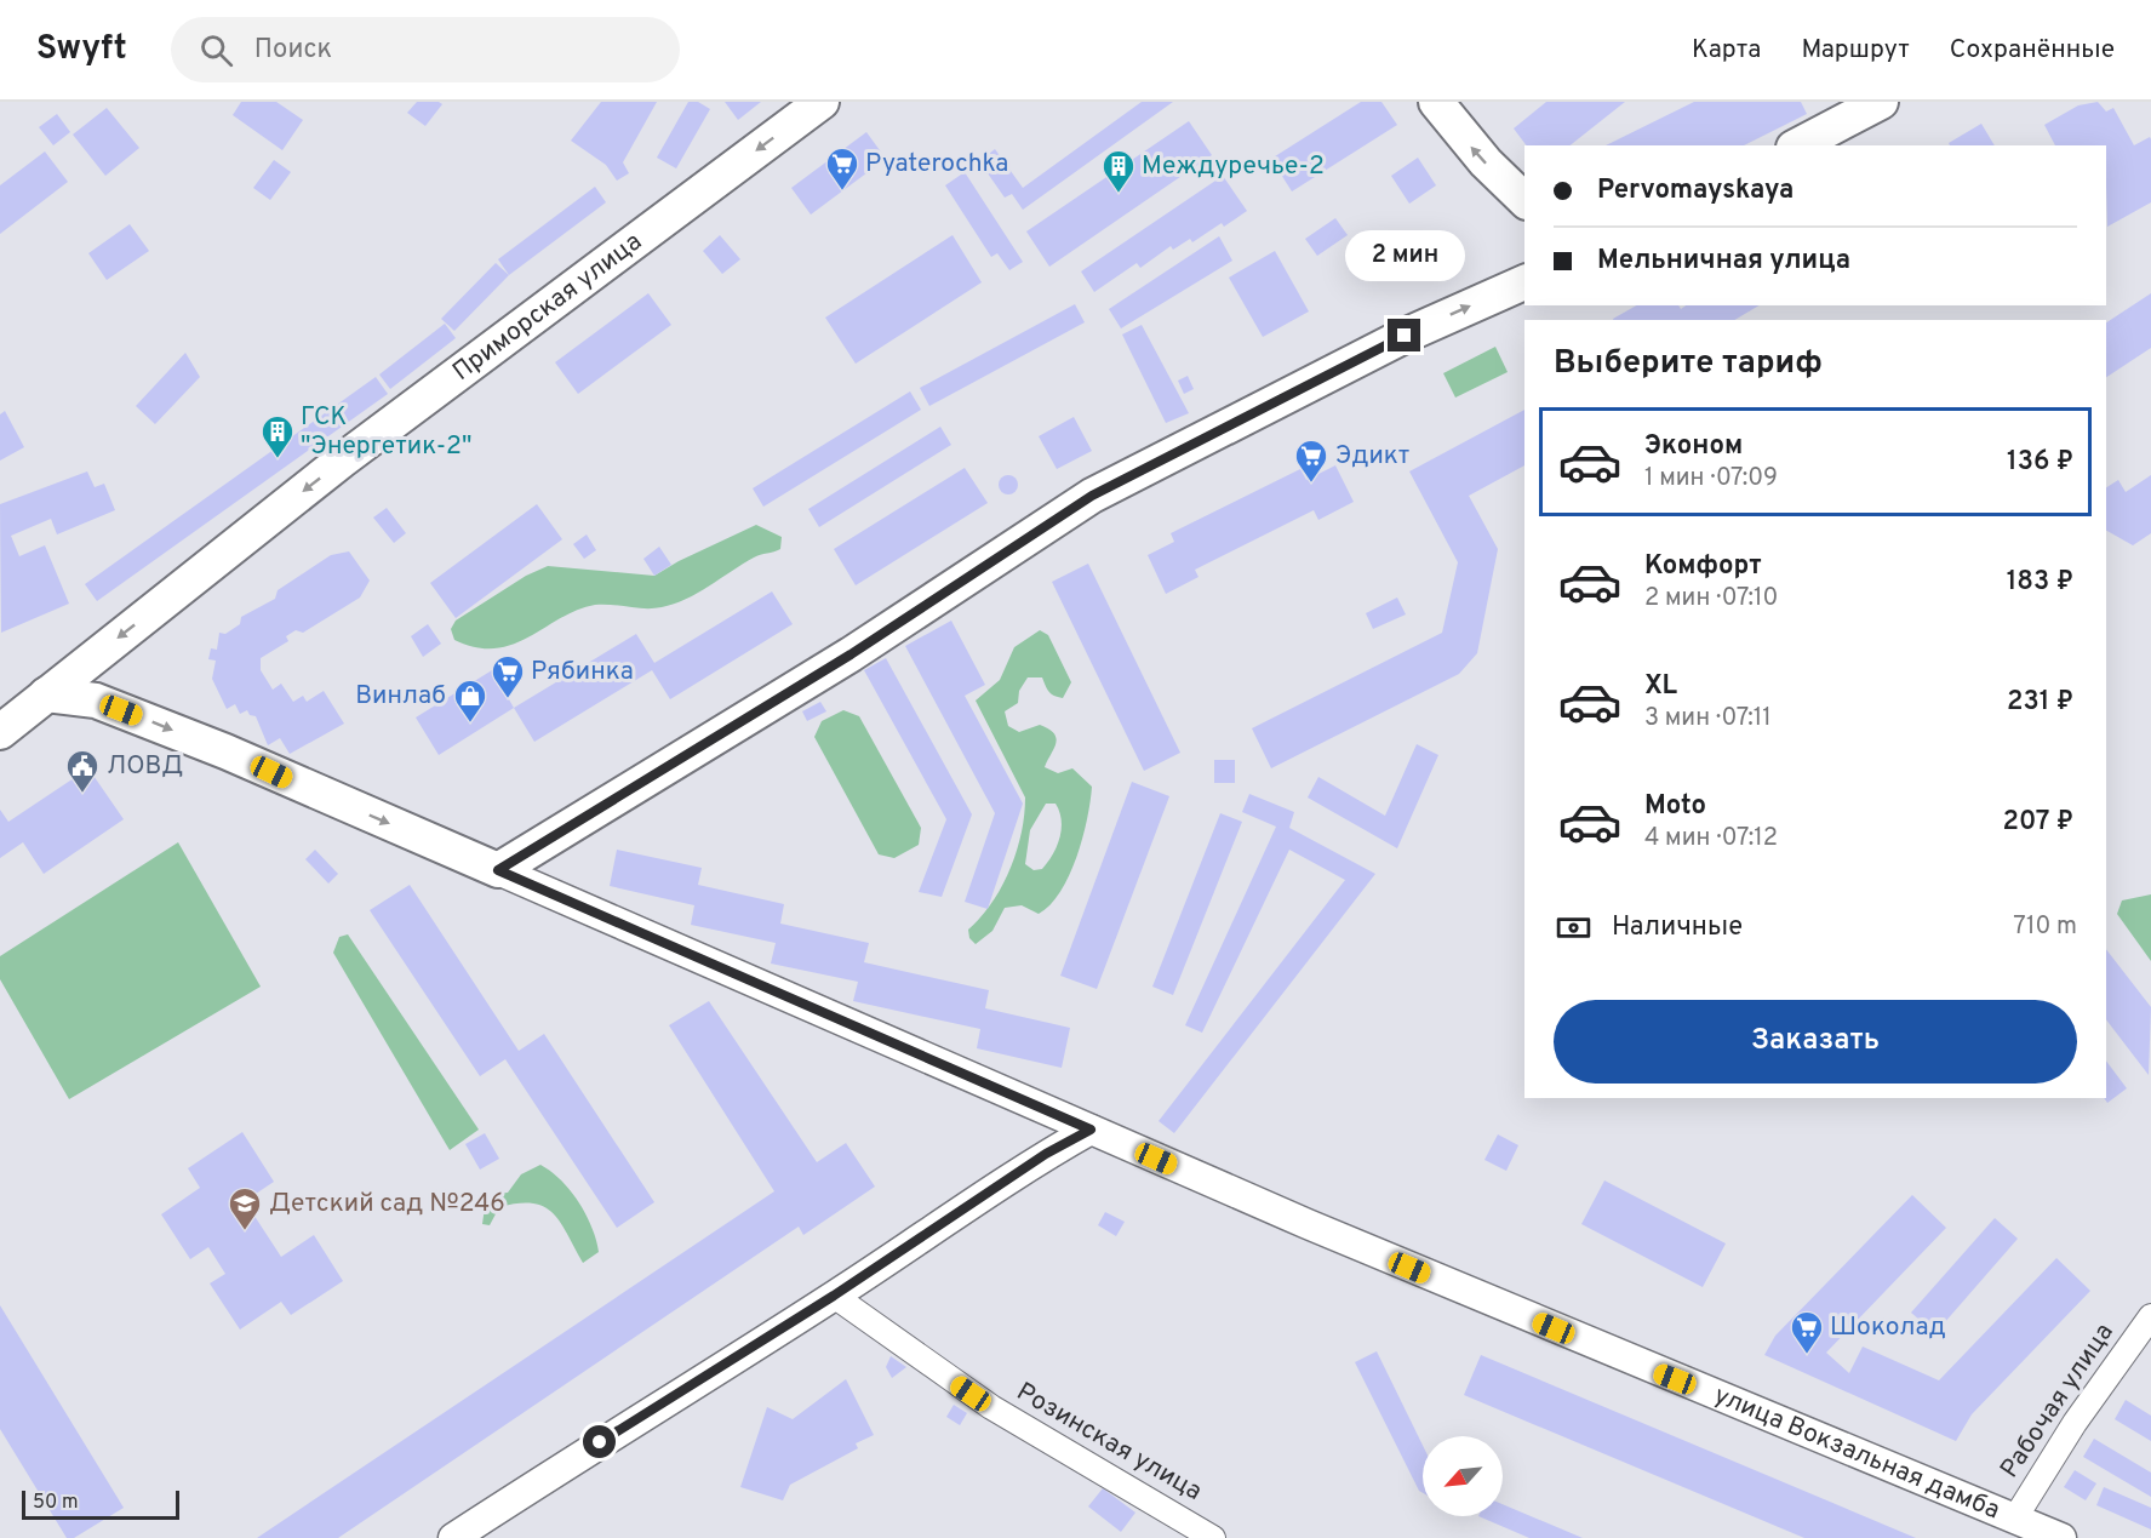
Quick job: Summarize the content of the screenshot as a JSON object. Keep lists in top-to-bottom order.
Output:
{
  "streets": {
    "main road": ["Приморская улица", "улица Вокзальная дамба"],
    "street": ["Рабочая улица", "Розинская улица"]
  },
  "crossings": [
    ["Приморская улица", "улица Вокзальная дамба"],
    ["Рабочая улица", "улица Вокзальная дамба"]
  ],
  "one_way": ["Приморская улица"],
  "places": {
    "supermarket": [
      "Pyaterochka",
      "Эдикт",
      "Рябинка",
      "Шоколад"
    ],
    "building": ["Междуречье-2", "ГСК \"Энергетик-2\""],
    "shop": ["Винлаб"],
    "public building": ["ЛОВД"],
    "school or university": ["Детский сад №246"]
  },
  "scale_bar": "50 m",
  "north": "bottom left",
  "page": {
    "header": "Swyft",
    "search": "Поиск",
    "nav": ["Карта", "Маршрут", "Сохранённые"],
    "banner": ["Pervomayskaya", "Мельничная улица"],
    "bubble": "2 мин",
    "heading": "Выберите тариф",
    "list": [
      {
        "name": "Эконом",
        "note": "1 мин · 07:09",
        "value": "136 ₽"
      },
      {
        "name": "Комфорт",
        "note": "2 мин · 07:10",
        "value": "183 ₽"
      },
      {
        "name": "XL",
        "note": "3 мин · 07:11",
        "value": "231 ₽"
      },
      {
        "name": "Moto",
        "note": "4 мин · 07:12",
        "value": "207 ₽"
      }
    ],
    "pay": ["Наличные", "710 m"],
    "buttons": "Заказать",
    "scale": "50 m"
  }
}
